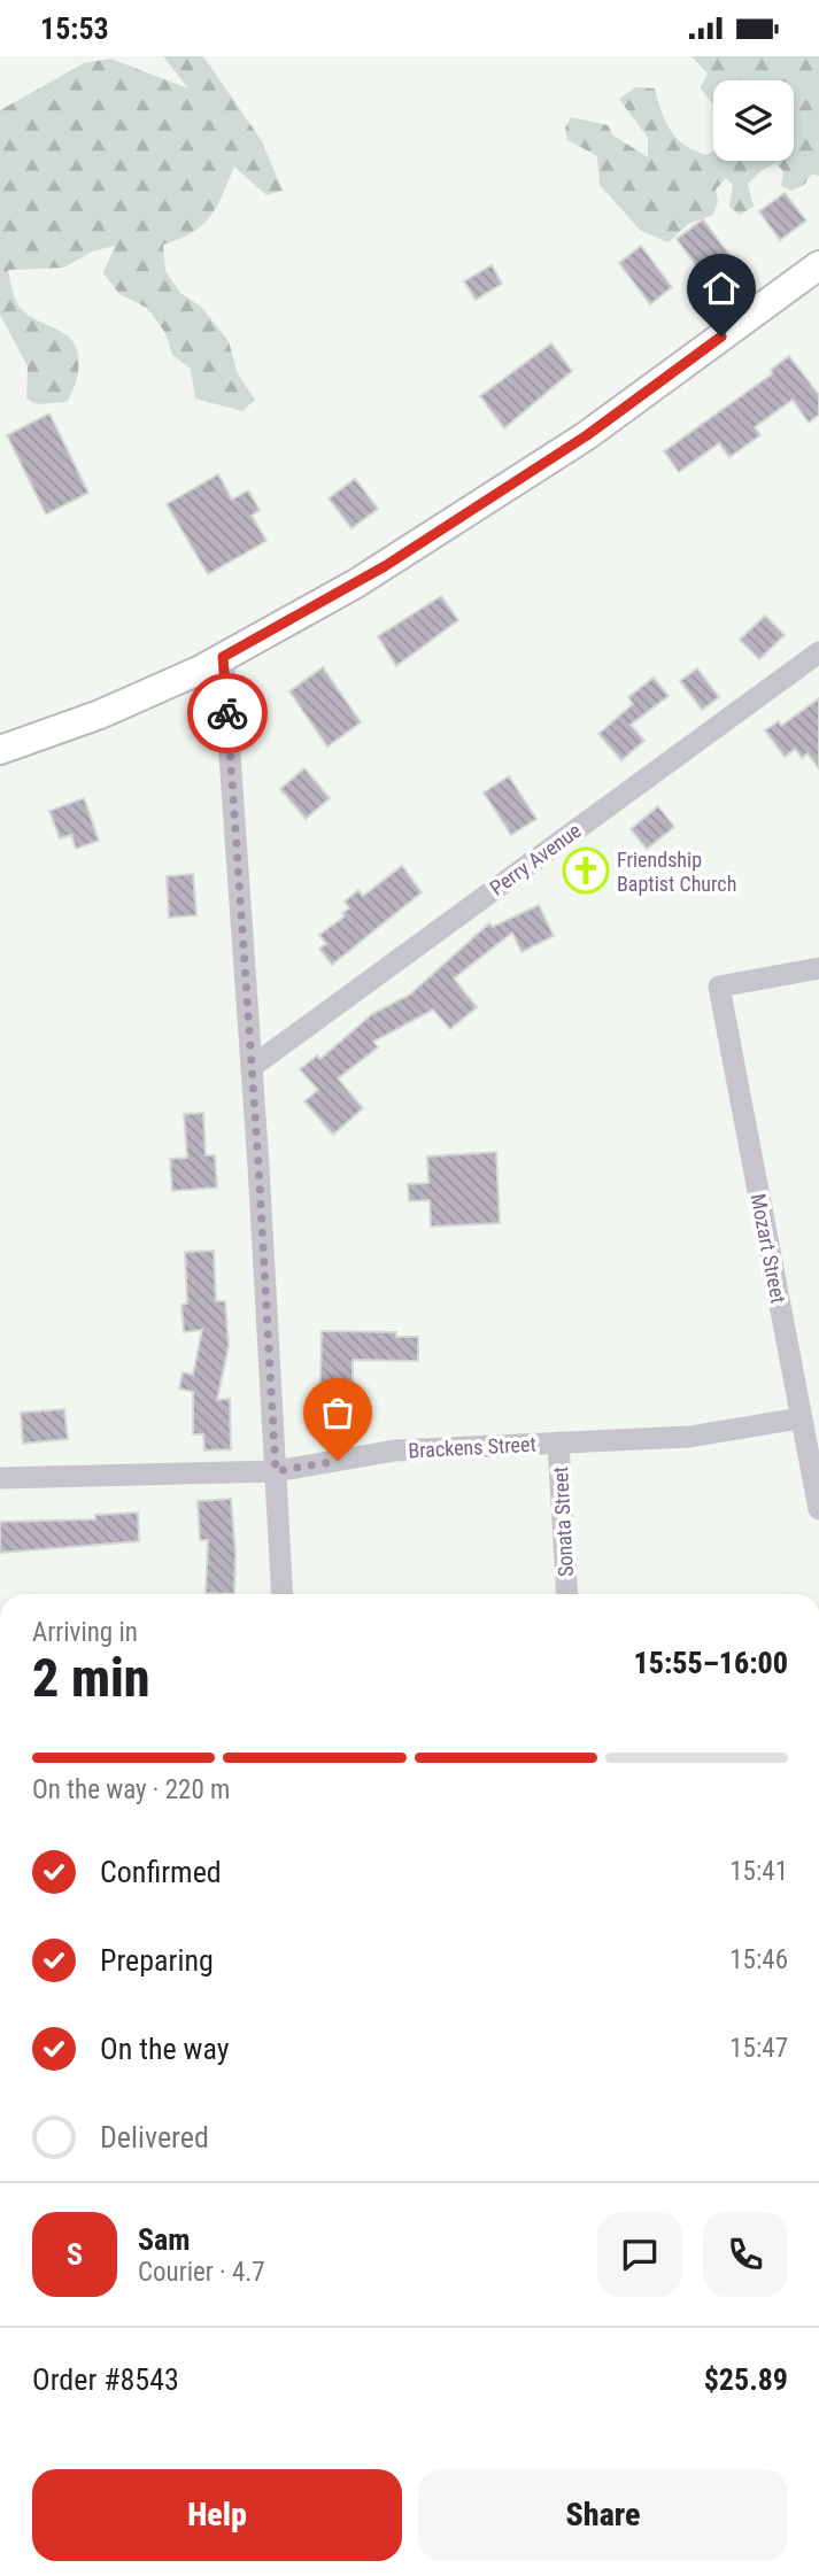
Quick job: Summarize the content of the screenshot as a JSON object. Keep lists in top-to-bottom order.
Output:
{
  "streets": {
    "street": [
      "Perry Avenue",
      "Mozart Street",
      "Brackens Street",
      "Sonata Street"
    ]
  },
  "crossings": [
    ["Mozart Street", "Brackens Street"],
    ["Brackens Street", "Sonata Street"]
  ],
  "places": {
    "church": ["Friendship Baptist Church"]
  },
  "page": {
    "status": "15:53",
    "heading": ["2 min", "Arriving in", "15:55–16:00"],
    "panel": [
      "Sam",
      "Courier · 4.7",
      "Order #8543",
      "$25.89"
    ],
    "bar": "On the way · 220 m",
    "list": [
      ["Confirmed", "15:41"],
      ["Preparing", "15:46"],
      ["On the way", "15:47"],
      "Delivered"
    ],
    "round": "S",
    "buttons": ["Help", "Share"]
  }
}
